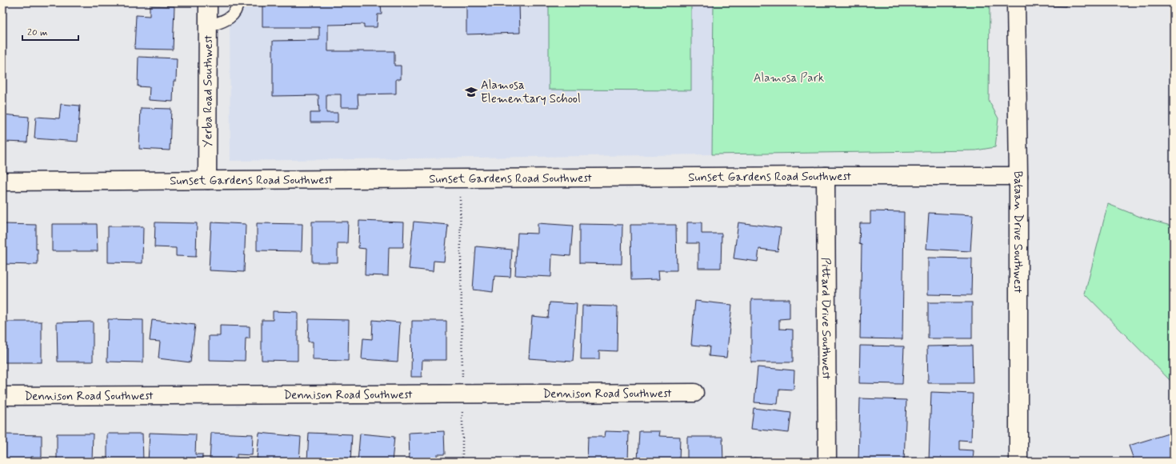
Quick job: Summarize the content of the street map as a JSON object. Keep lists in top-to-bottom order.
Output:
{
  "streets": {
    "street": [
      "Yerba Road Southwest",
      "Sunset Gardens Road Southwest",
      "Bataan Drive Southwest",
      "Pittard Drive Southwest",
      "Dennison Road Southwest"
    ]
  },
  "crossings": [
    ["Yerba Road Southwest", "Sunset Gardens Road Southwest"],
    ["Sunset Gardens Road Southwest", "Bataan Drive Southwest"],
    ["Sunset Gardens Road Southwest", "Pittard Drive Southwest"]
  ],
  "parks": ["Alamosa Park"],
  "places": {
    "school or university": ["Alamosa Elementary School"]
  },
  "scale_bar": "20 m"
}
